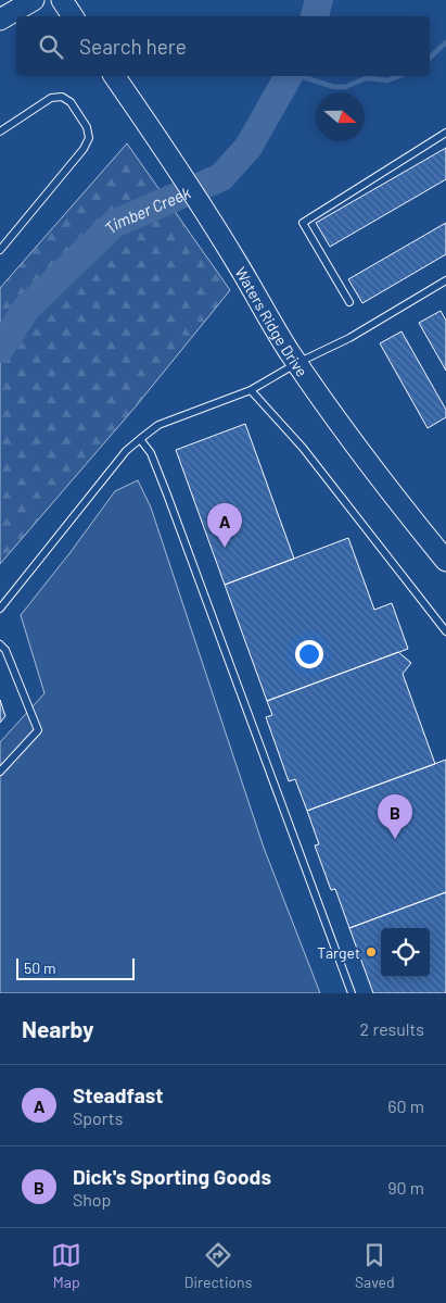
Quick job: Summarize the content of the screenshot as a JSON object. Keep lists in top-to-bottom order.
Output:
{
  "streets": {
    "street": ["Waters Ridge Drive"]
  },
  "water": ["Timber Creek"],
  "places": ["Target"],
  "scale_bar": "50 m",
  "north": "right",
  "page": {
    "search": "Search here",
    "pins": ["A", "B"],
    "scale": "50 m",
    "heading": ["Nearby", "2 results"],
    "list": [
      {
        "mark": "A",
        "name": "Steadfast",
        "note": "Sports",
        "value": "60 m"
      },
      {
        "mark": "B",
        "name": "Dick's Sporting Goods",
        "note": "Shop",
        "value": "90 m"
      }
    ],
    "nav": ["Map", "Directions", "Saved"]
  }
}
